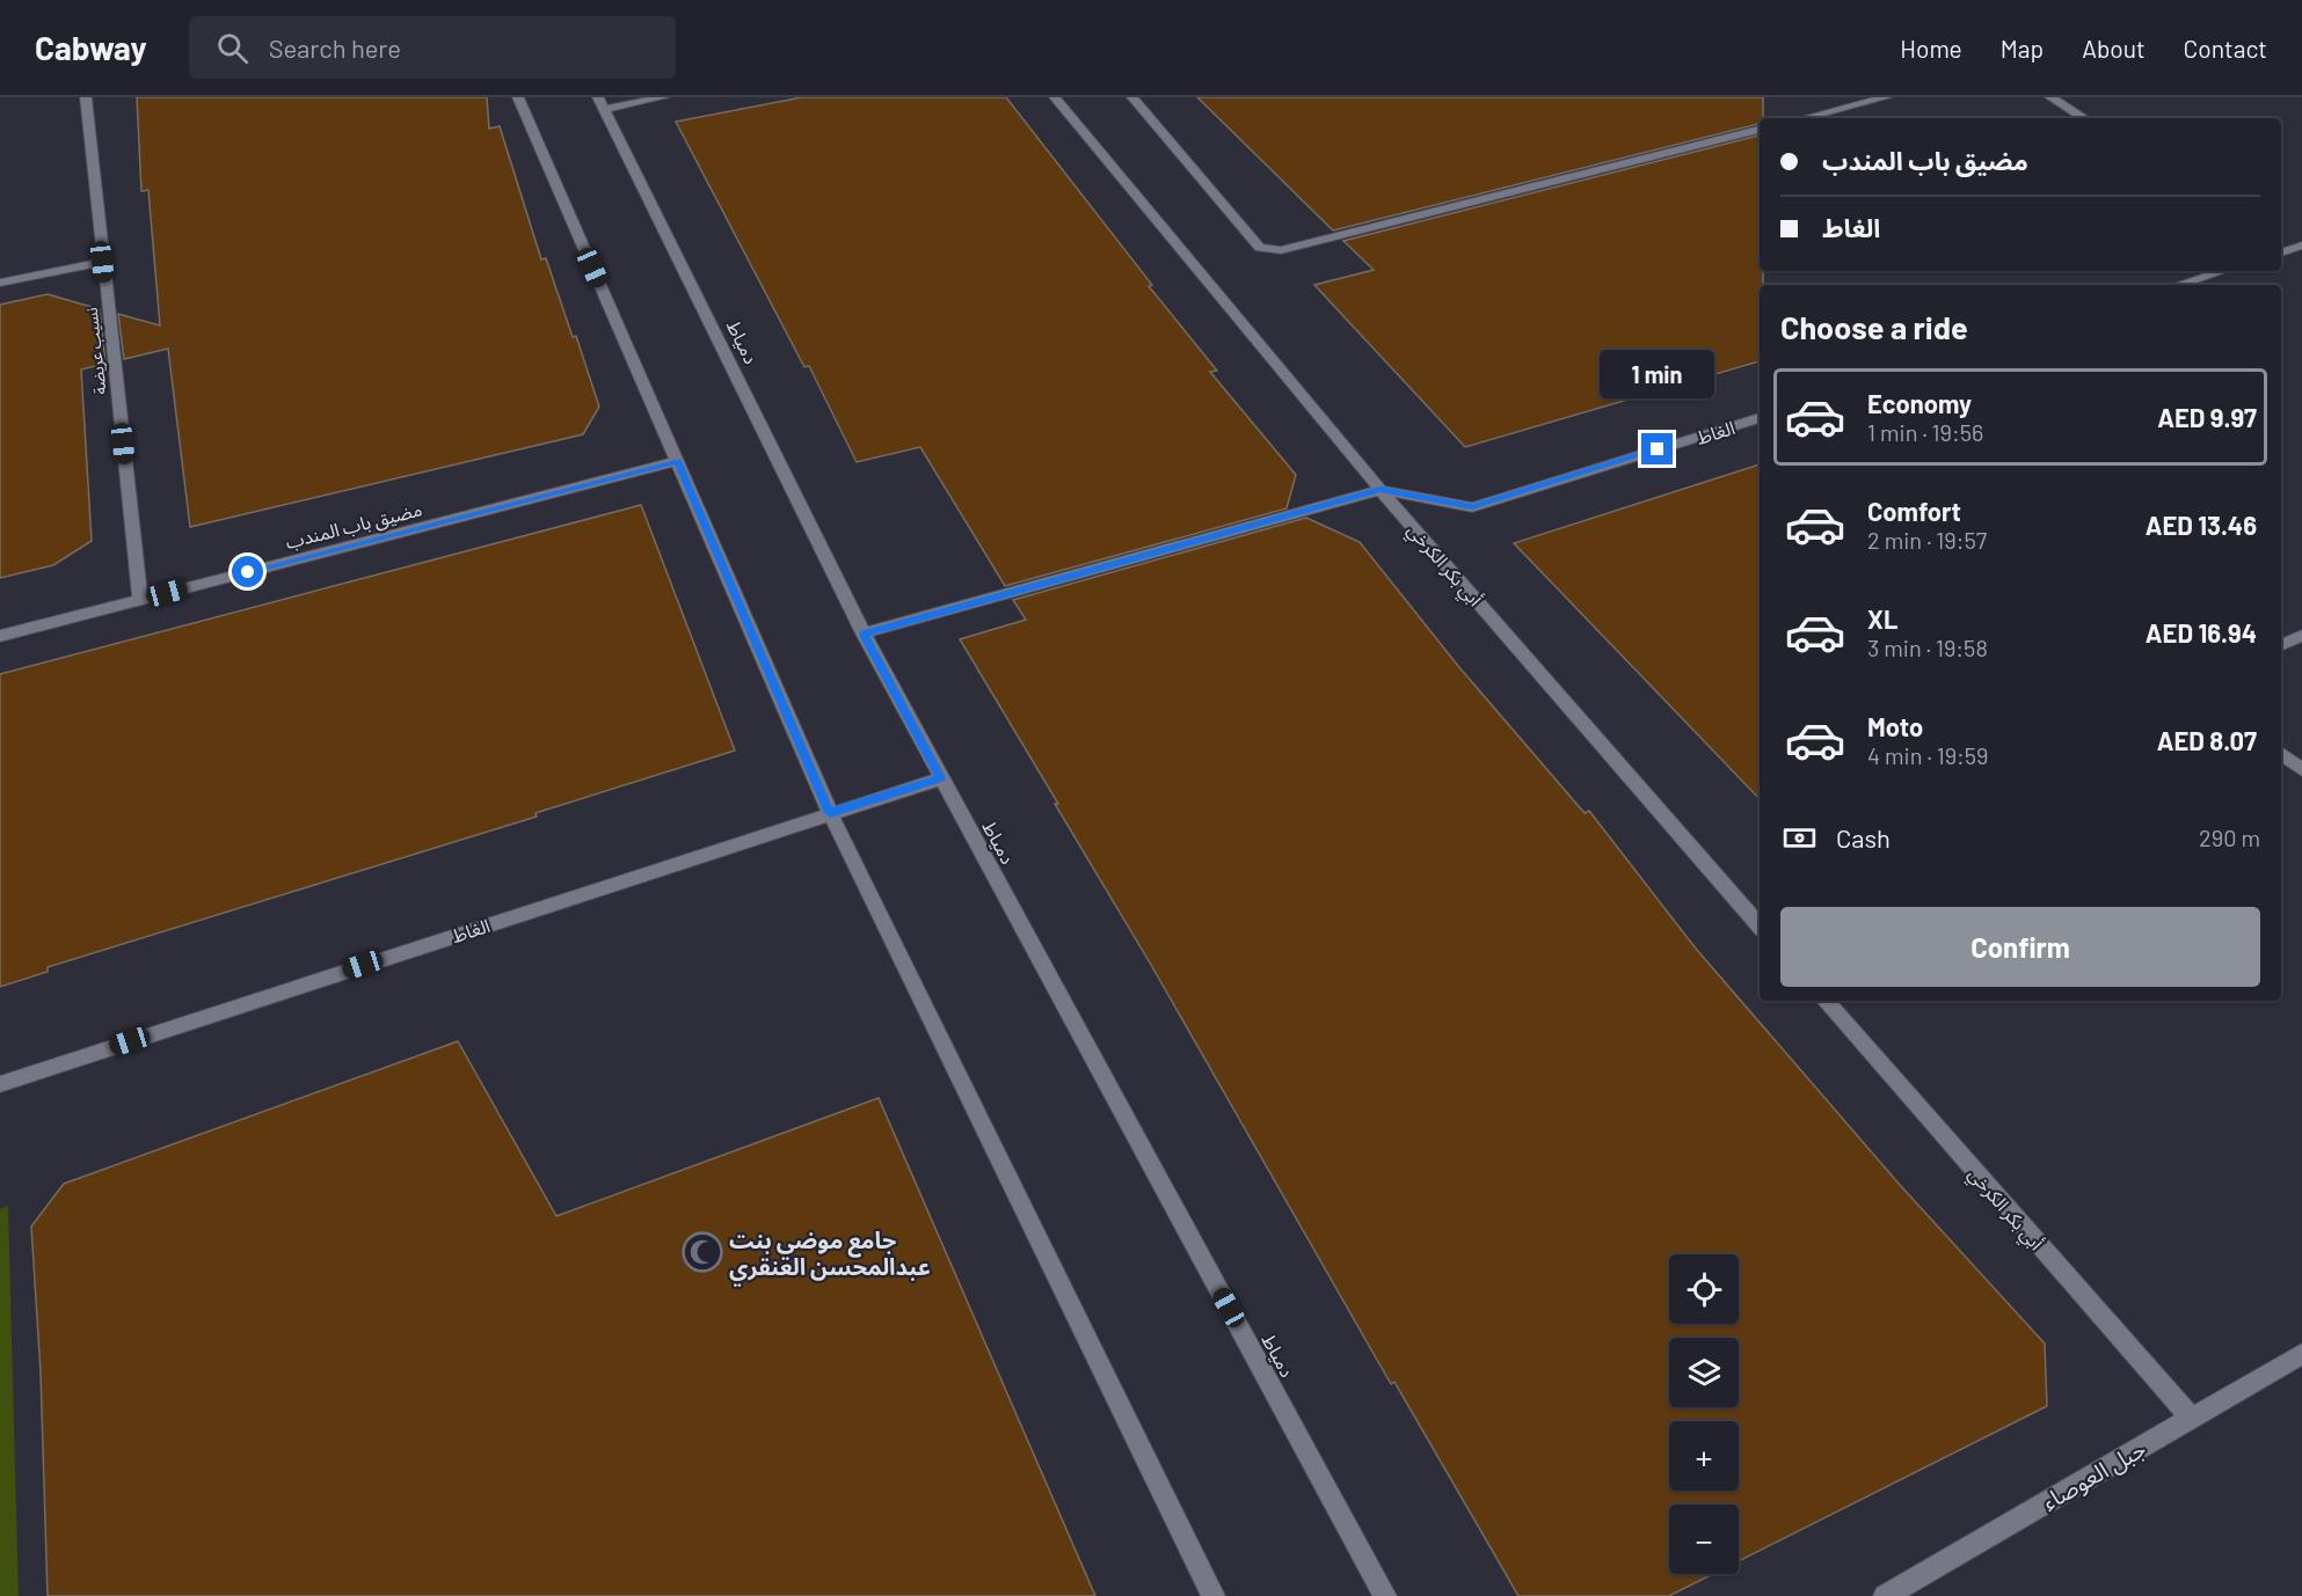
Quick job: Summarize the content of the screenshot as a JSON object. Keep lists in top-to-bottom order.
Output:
{
  "streets": {
    "street": [
      "دمياط",
      "نسيب عريضة",
      "الغاط",
      "مضيق باب المندب",
      "أبي بكر الكرخي",
      "جبل العوصاء"
    ]
  },
  "crossings": [
    ["دمياط", "الغاط"],
    ["نسيب عريضة", "مضيق باب المندب"],
    ["الغاط", "أبي بكر الكرخي"],
    ["أبي بكر الكرخي", "جبل العوصاء"]
  ],
  "places": {
    "mosque": ["جامع موضي بنت عبدالمحسن العنقري"]
  },
  "page": {
    "header": "Cabway",
    "search": "Search here",
    "nav": [
      "Home",
      "Map",
      "About",
      "Contact"
    ],
    "banner": ["مضيق باب المندب", "الغاط"],
    "heading": "Choose a ride",
    "bubble": "1 min",
    "list": [
      {
        "name": "Economy",
        "note": "1 min · 19:56",
        "value": "AED 9.97"
      },
      {
        "name": "Comfort",
        "note": "2 min · 19:57",
        "value": "AED 13.46"
      },
      {
        "name": "XL",
        "note": "3 min · 19:58",
        "value": "AED 16.94"
      },
      {
        "name": "Moto",
        "note": "4 min · 19:59",
        "value": "AED 8.07"
      }
    ],
    "pay": ["Cash", "290 m"],
    "buttons": "Confirm",
    "map_buttons": ["+", "−"]
  }
}
